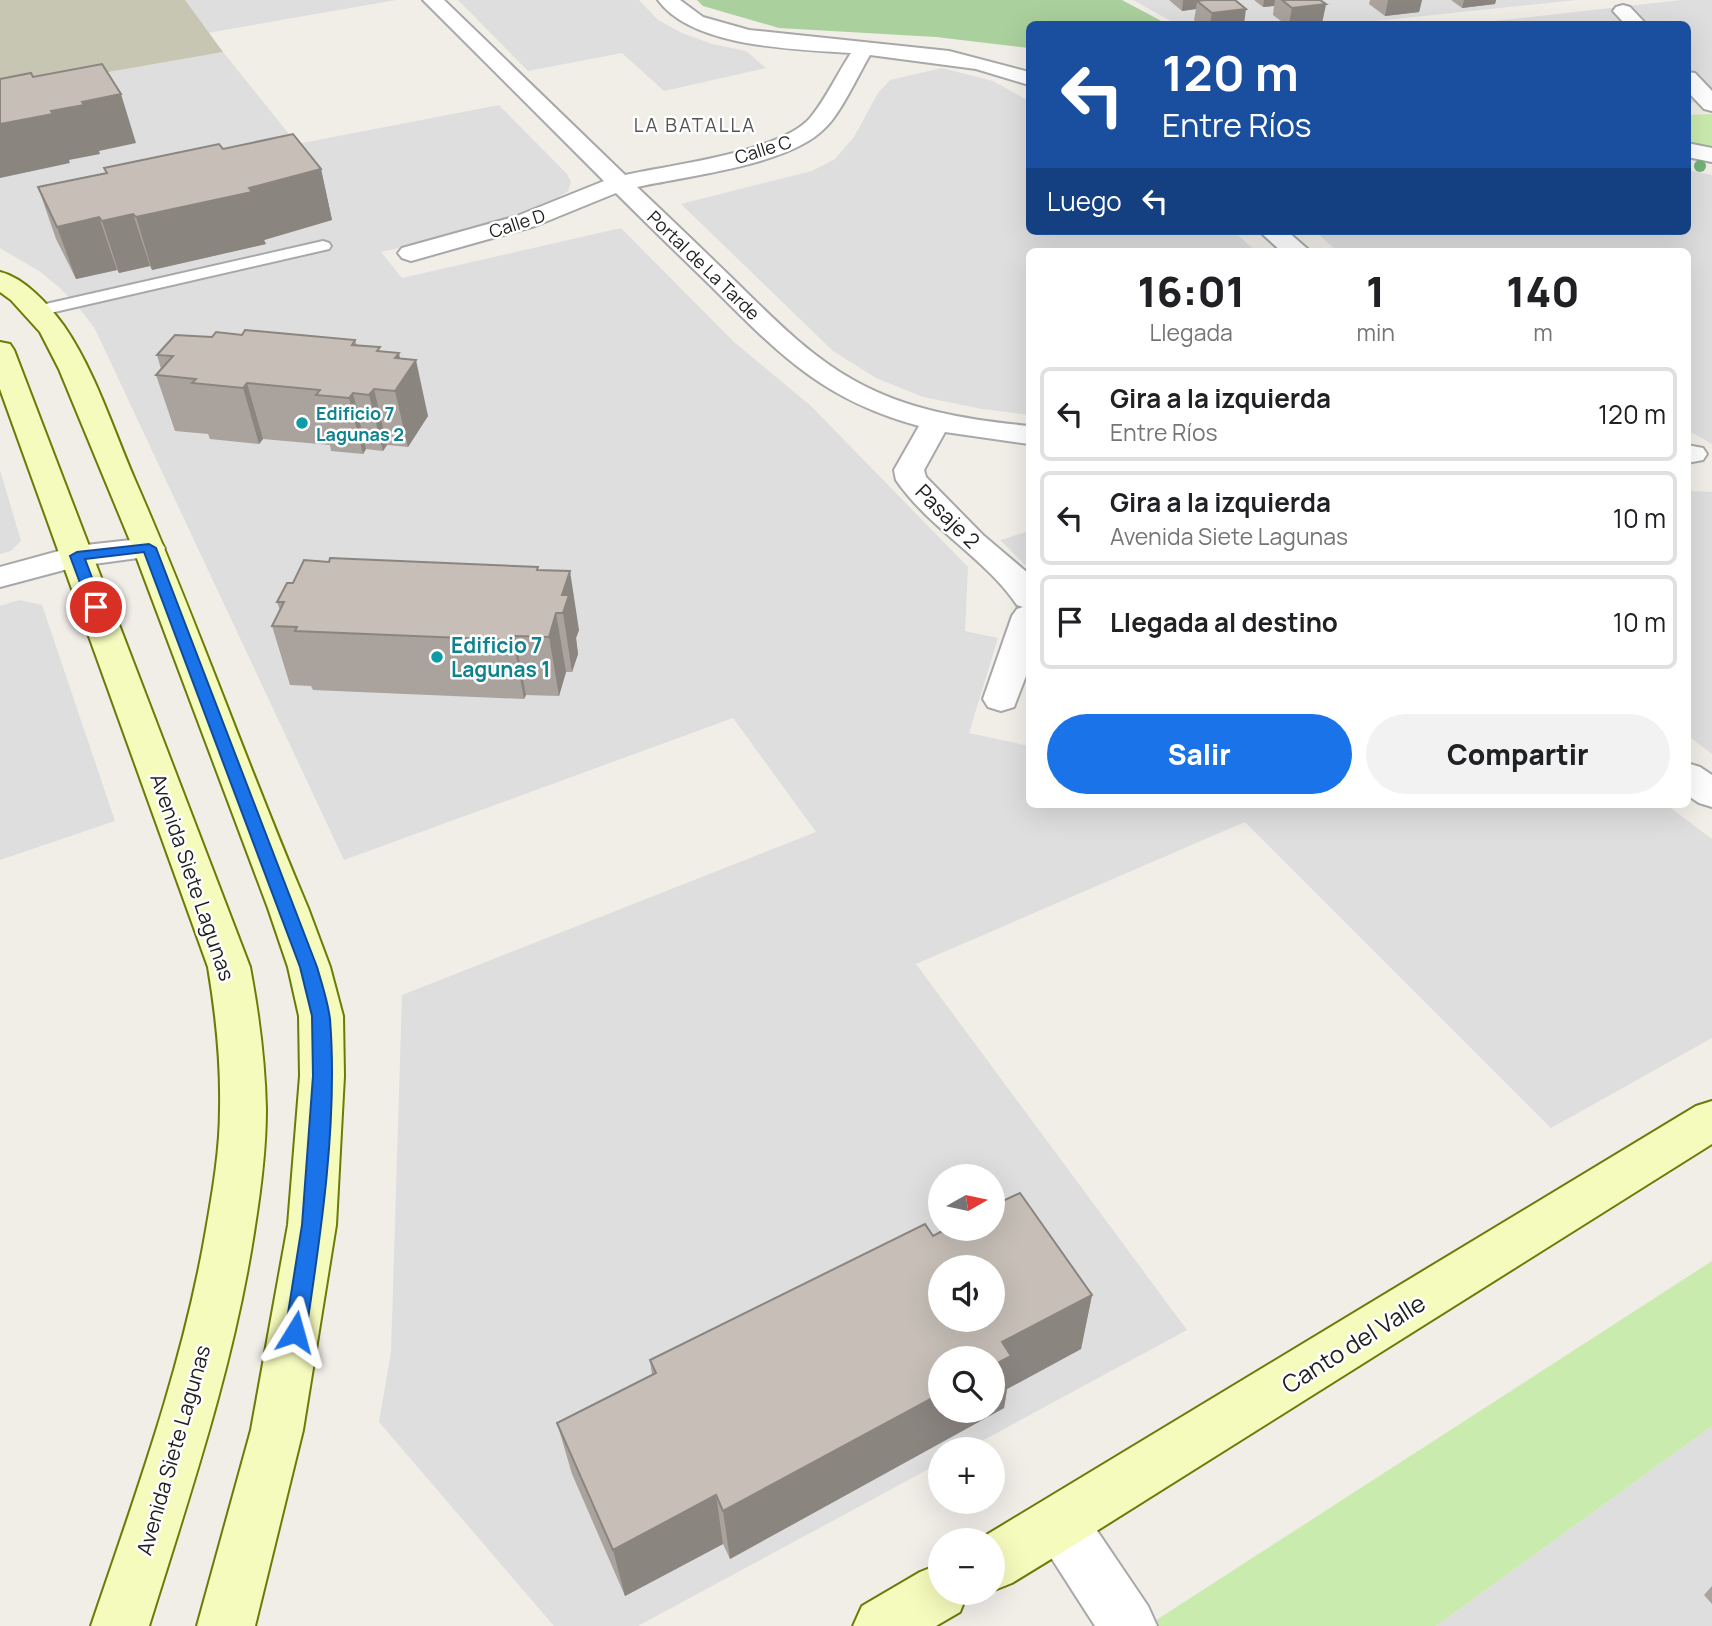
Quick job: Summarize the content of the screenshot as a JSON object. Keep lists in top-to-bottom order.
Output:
{
  "streets": {
    "street": [
      "Calle C",
      "Calle D",
      "Portal de La Tarde",
      "Pasaje 2",
      "Avenida Siete Lagunas",
      "Canto del Valle"
    ]
  },
  "crossings": [
    ["Calle C", "Calle D"],
    ["Calle C", "Portal de La Tarde"],
    ["Calle D", "Portal de La Tarde"],
    ["Portal de La Tarde", "Pasaje 2"]
  ],
  "districts": ["LA BATALLA"],
  "places": ["Edificio 7 Lagunas 2", "Edificio 7 Lagunas 1"],
  "north": "right",
  "page": {
    "turn": ["120 m", "Entre Ríos"],
    "then": "Luego",
    "eta": [
      "16:01",
      "Llegada",
      "1",
      "min",
      "140",
      "m"
    ],
    "list": [
      {
        "name": "Gira a la izquierda",
        "note": "Entre Ríos",
        "value": "120 m"
      },
      {
        "name": "Gira a la izquierda",
        "note": "Avenida Siete Lagunas",
        "value": "10 m"
      },
      {
        "name": "Llegada al destino",
        "value": "10 m"
      }
    ],
    "buttons": ["Salir", "Compartir"],
    "map_buttons": ["+", "−"]
  }
}
